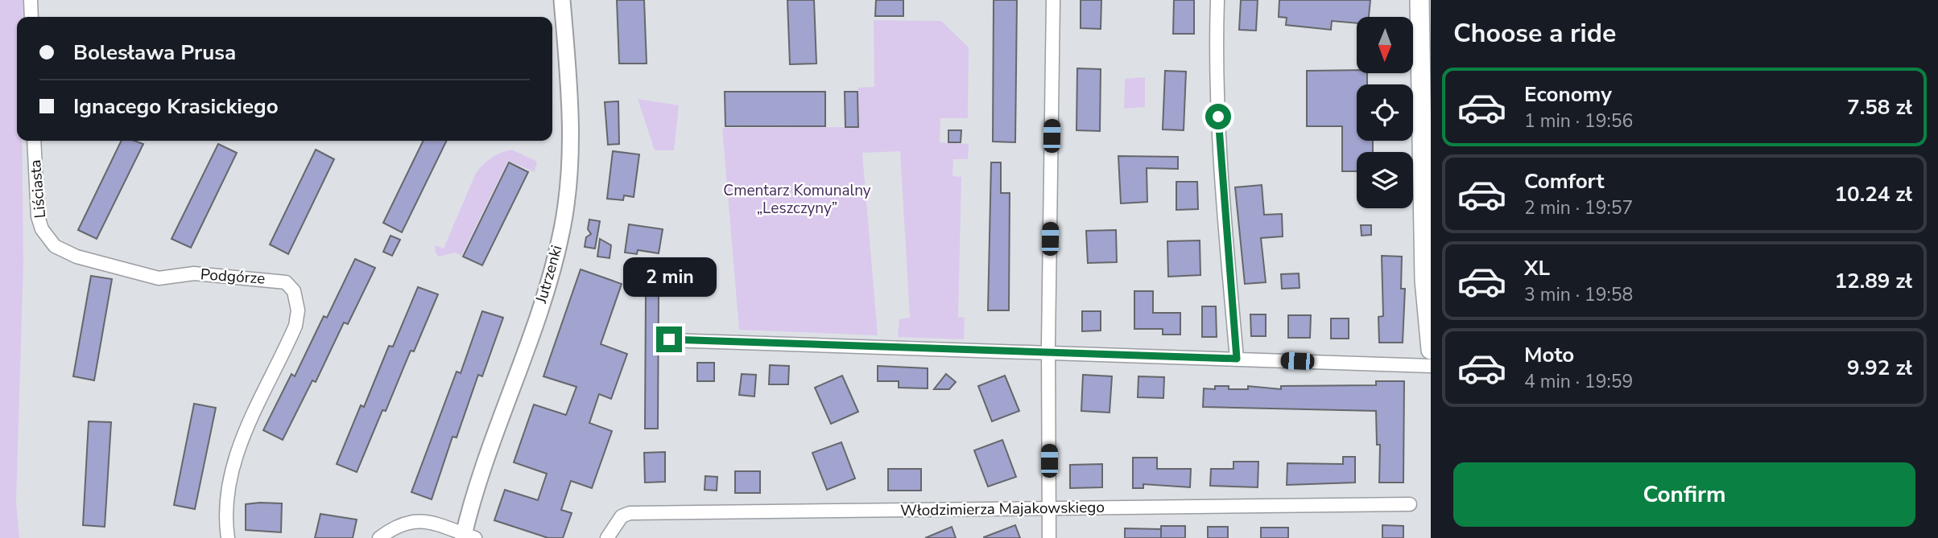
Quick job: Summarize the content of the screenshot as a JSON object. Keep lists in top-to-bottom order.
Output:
{
  "streets": {
    "street": [
      "Liściasta",
      "Jutrzenki",
      "Podgórze",
      "Włodzimierza Majakowskiego"
    ]
  },
  "crossings": [
    ["Liściasta", "Podgórze"]
  ],
  "parks": ["Cmentarz Komunalny „Leszczyny”"],
  "north": "bottom",
  "page": {
    "heading": "Choose a ride",
    "banner": ["Bolesława Prusa", "Ignacego Krasickiego"],
    "list": [
      {
        "name": "Economy",
        "note": "1 min · 19:56",
        "value": "7.58 zł"
      },
      {
        "name": "Comfort",
        "note": "2 min · 19:57",
        "value": "10.24 zł"
      },
      {
        "name": "XL",
        "note": "3 min · 19:58",
        "value": "12.89 zł"
      },
      {
        "name": "Moto",
        "note": "4 min · 19:59",
        "value": "9.92 zł"
      }
    ],
    "bubble": "2 min",
    "buttons": "Confirm"
  }
}
